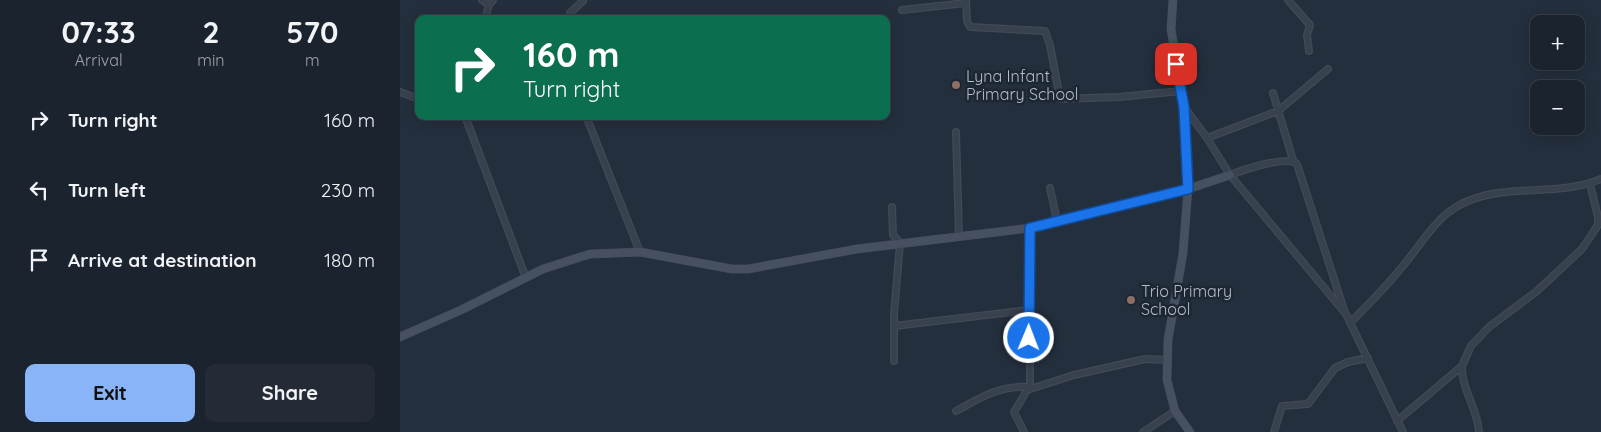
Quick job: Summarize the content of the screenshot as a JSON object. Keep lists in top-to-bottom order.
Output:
{
  "places": ["Lyna Infant Primary School", "Trio Primary School"],
  "page": {
    "eta": [
      "07:33",
      "Arrival",
      "2",
      "min",
      "570",
      "m"
    ],
    "map_buttons": ["+", "−"],
    "turn": ["160 m", "Turn right"],
    "list": [
      {
        "name": "Turn right",
        "value": "160 m"
      },
      {
        "name": "Turn left",
        "value": "230 m"
      },
      {
        "name": "Arrive at destination",
        "value": "180 m"
      }
    ],
    "buttons": ["Exit", "Share"]
  }
}
